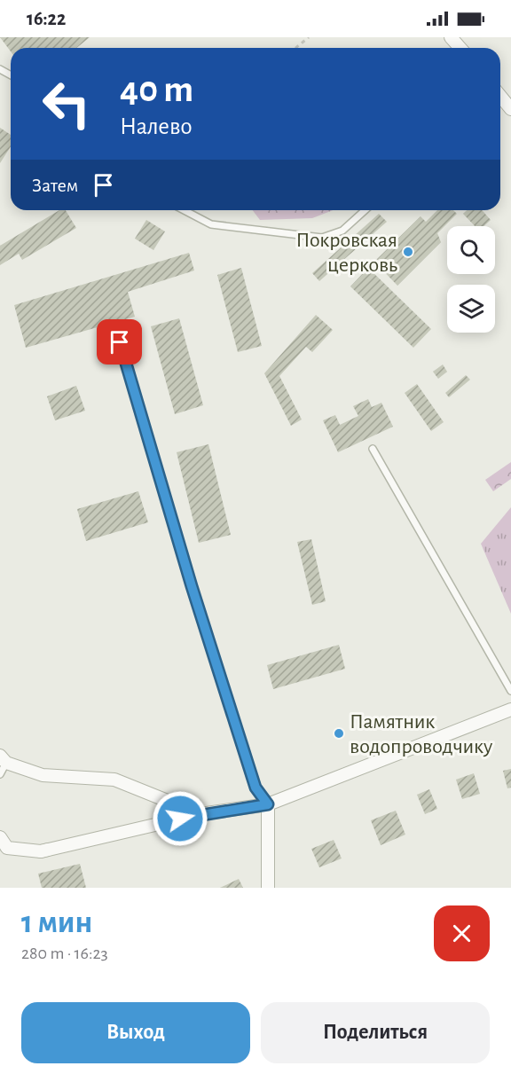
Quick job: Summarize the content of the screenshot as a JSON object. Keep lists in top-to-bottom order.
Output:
{
  "places": ["Покровская церковь", "Памятник водопроводчику"],
  "page": {
    "status": "16:22",
    "turn": ["40 m", "Налево"],
    "then": "Затем",
    "heading": ["1 мин", "280 m · 16:23"],
    "buttons": ["Выход", "Поделиться"]
  }
}
